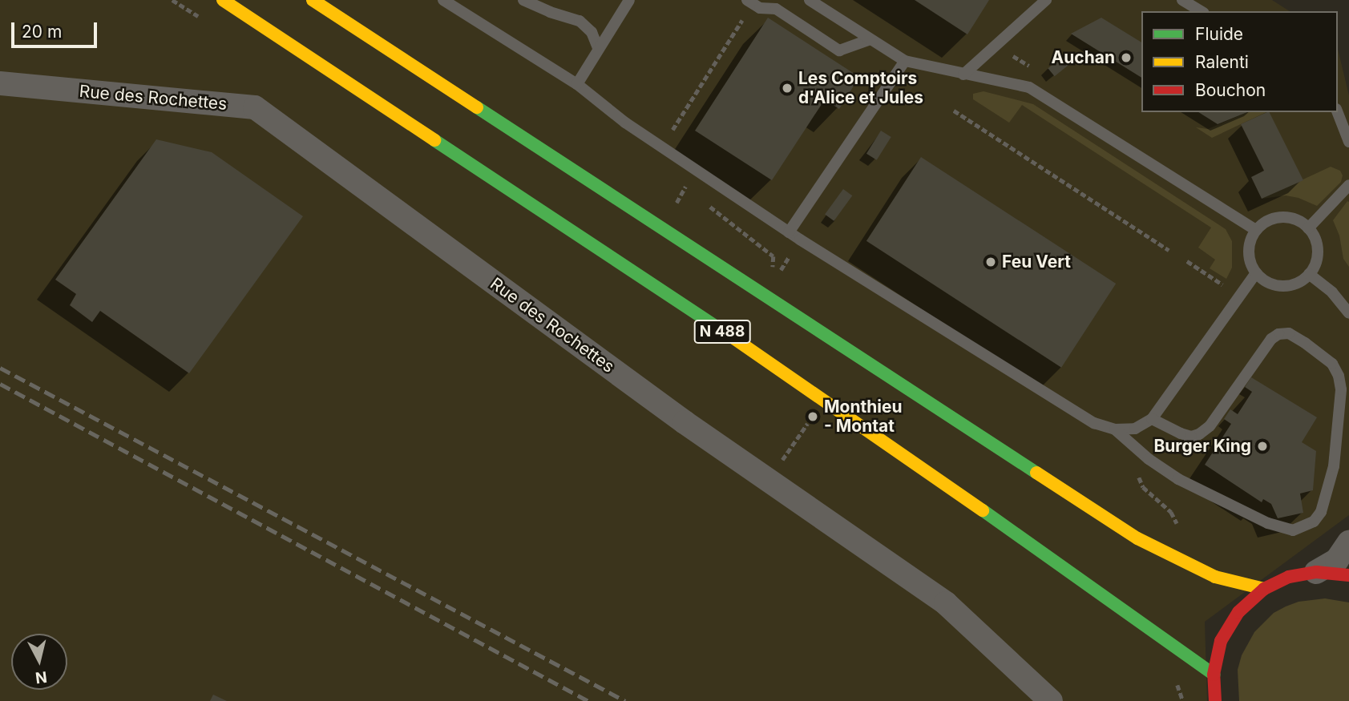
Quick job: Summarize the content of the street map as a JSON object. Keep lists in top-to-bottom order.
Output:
{
  "streets": {
    "main road": ["N 488"],
    "street": ["Rue des Rochettes"]
  },
  "places": [
    "Auchan",
    "Les Comptoirs d'Alice et Jules",
    "Feu Vert",
    "Monthieu - Montat",
    "Burger King"
  ],
  "legend": ["Fluide", "Ralenti", "Bouchon"],
  "scale_bar": "20 m",
  "north": "bottom"
}
